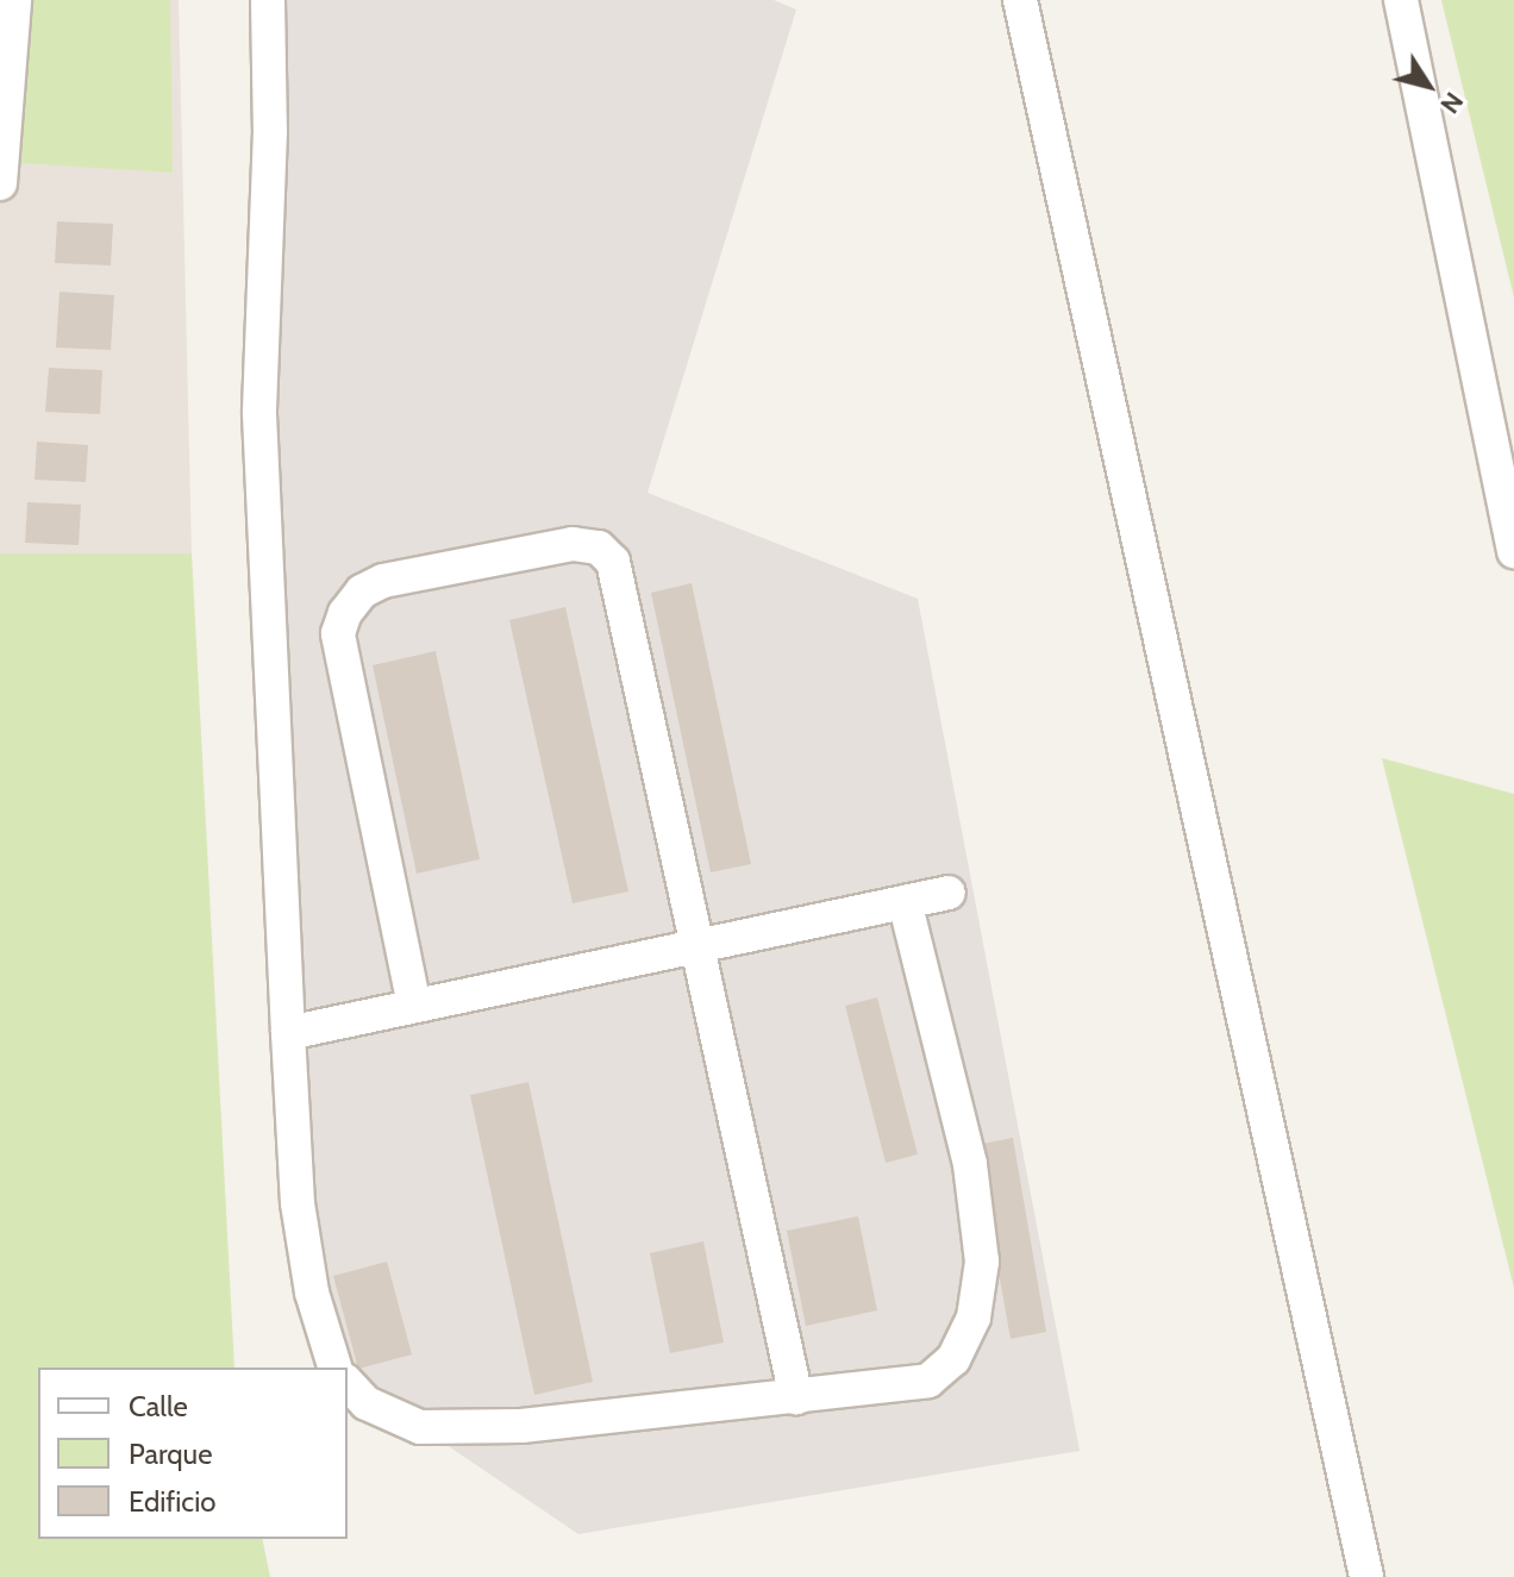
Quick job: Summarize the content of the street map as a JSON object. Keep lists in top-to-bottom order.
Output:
{
  "legend": ["Calle", "Parque", "Edificio"],
  "north": "bottom right"
}
